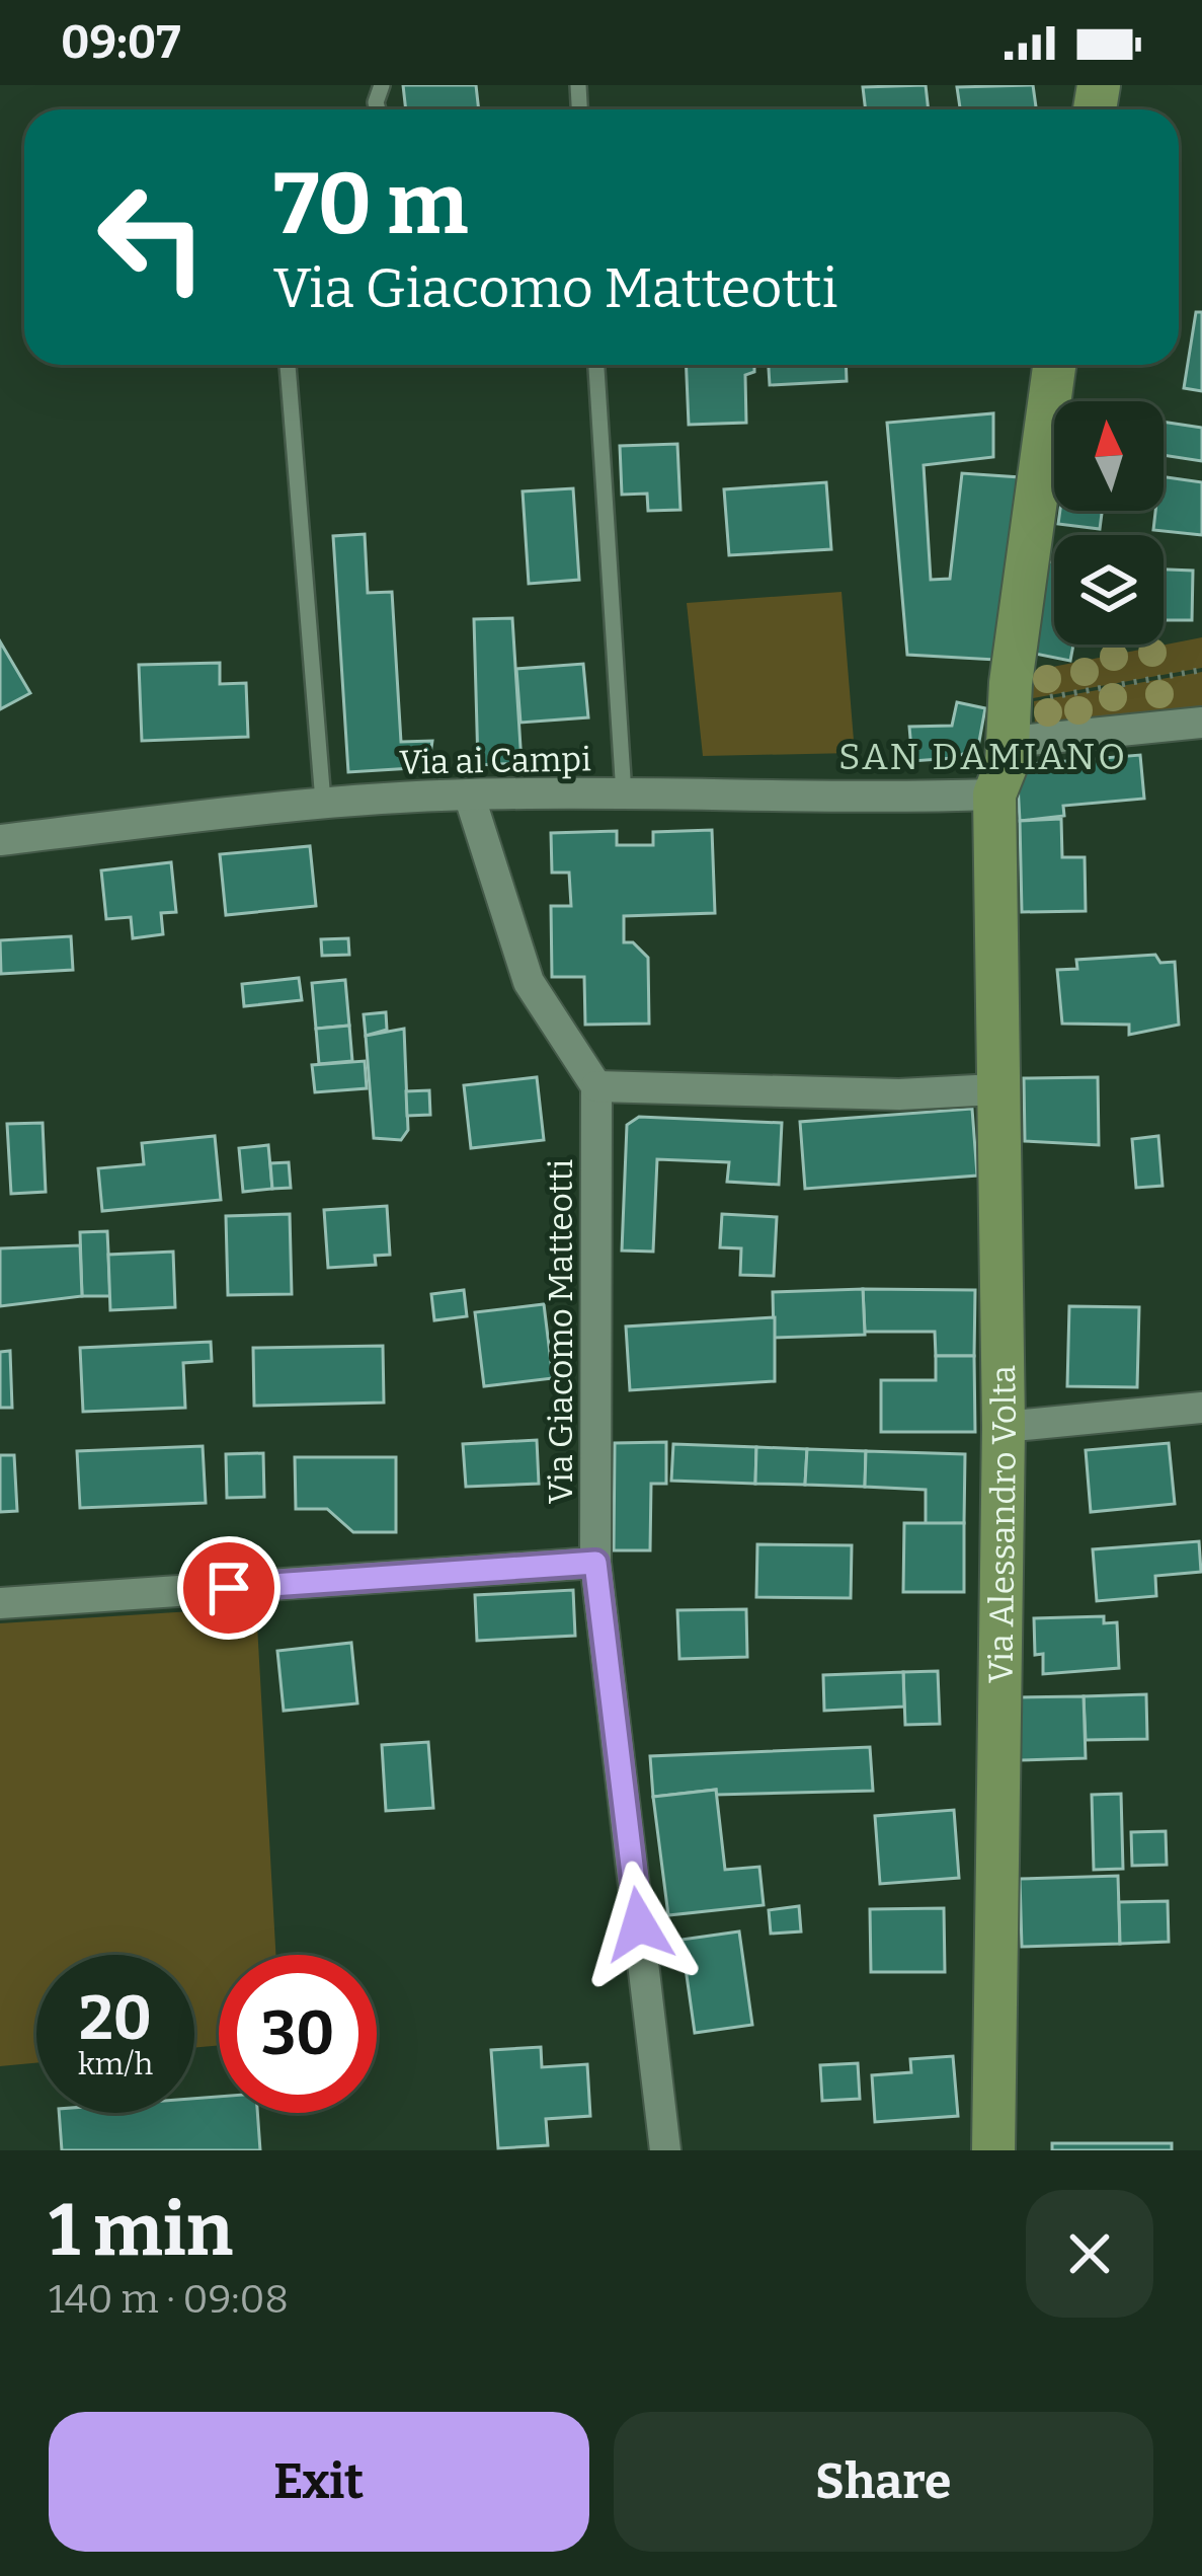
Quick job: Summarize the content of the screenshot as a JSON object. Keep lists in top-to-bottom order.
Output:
{
  "streets": {
    "street": ["Via ai Campi", "Via Giacomo Matteotti", "Via Alessandro Volta"]
  },
  "crossings": [
    ["Via ai Campi", "Via Alessandro Volta"]
  ],
  "districts": ["SAN DAMIANO"],
  "north": "top",
  "page": {
    "status": "09:07",
    "turn": ["70 m", "Via Giacomo Matteotti"],
    "speed": "20 km/h",
    "limit": "30",
    "heading": ["1 min", "140 m · 09:08"],
    "buttons": ["Exit", "Share"]
  }
}
